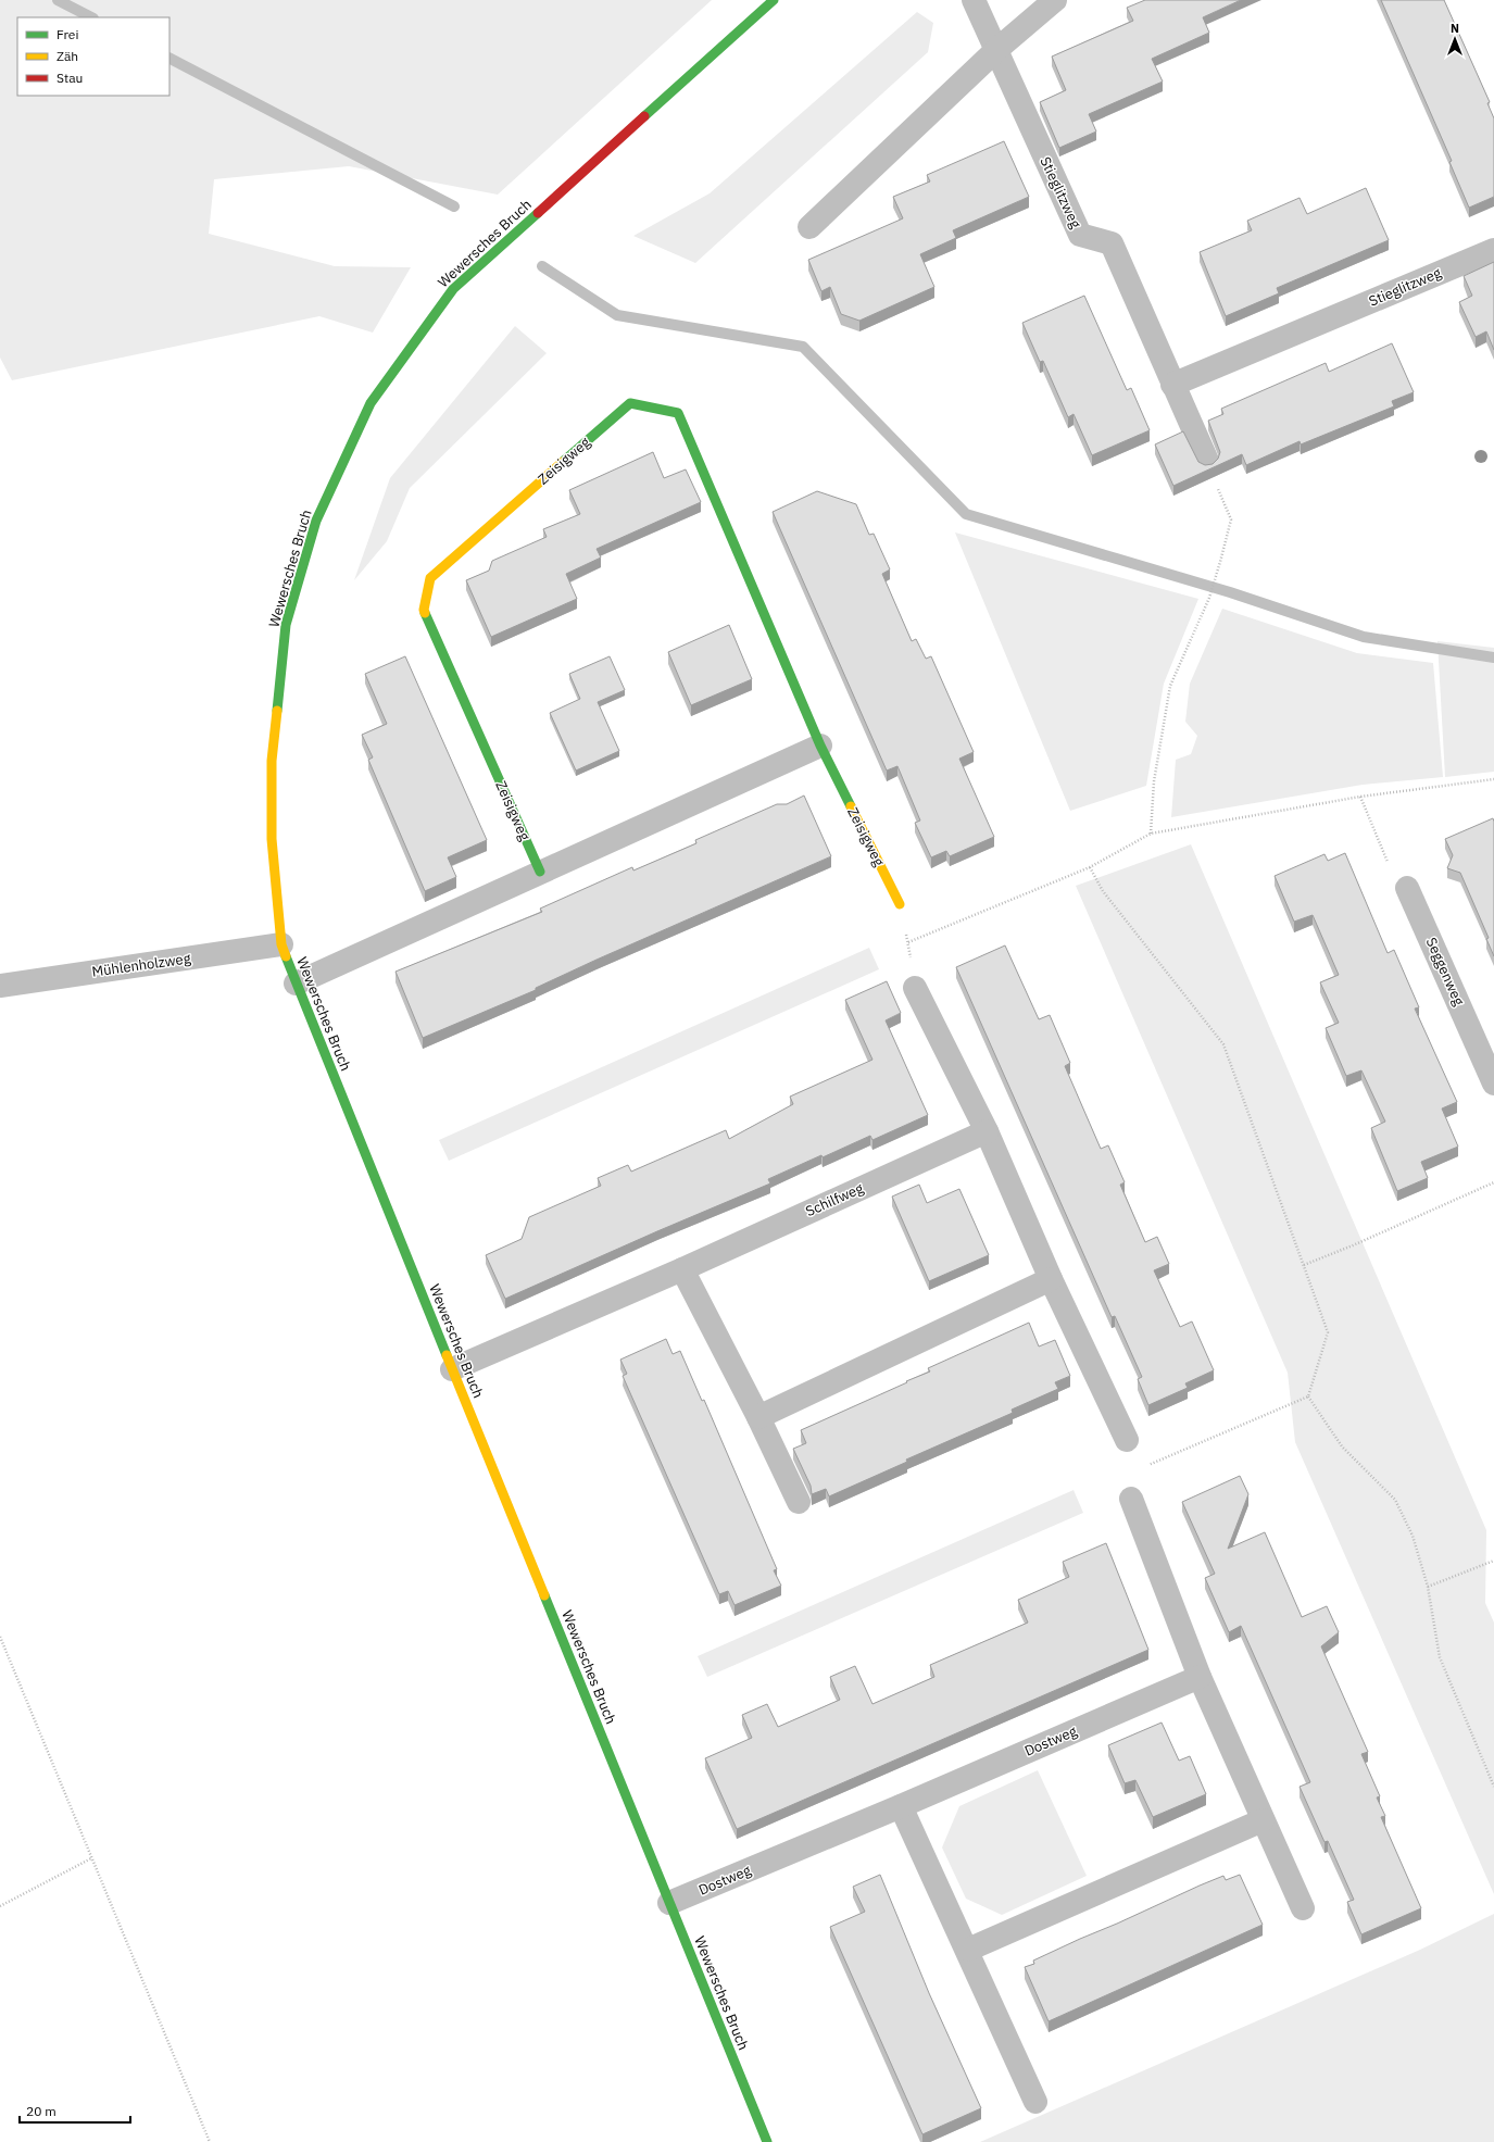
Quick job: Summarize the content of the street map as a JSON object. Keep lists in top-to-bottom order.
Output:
{
  "streets": {
    "street": [
      "Stieglitzweg",
      "Wewersches Bruch",
      "Zeisigweg",
      "Mühlenholzweg",
      "Seggenweg",
      "Schilfweg",
      "Dostweg"
    ]
  },
  "crossings": [
    ["Wewersches Bruch", "Mühlenholzweg"],
    ["Wewersches Bruch", "Schilfweg"],
    ["Wewersches Bruch", "Dostweg"]
  ],
  "legend": ["Frei", "Zäh", "Stau"],
  "scale_bar": "20 m",
  "north": "top"
}
